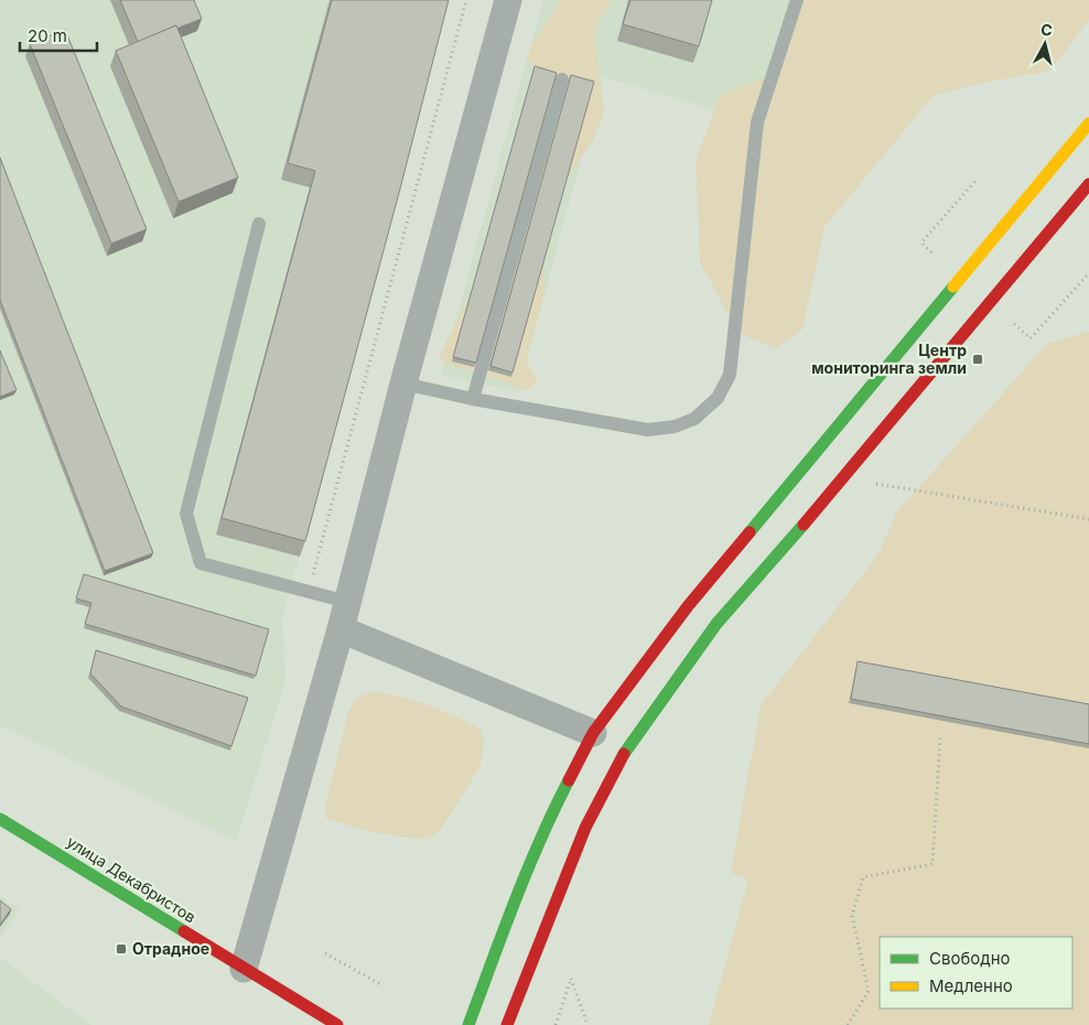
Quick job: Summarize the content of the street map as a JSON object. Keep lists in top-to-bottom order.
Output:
{
  "streets": {
    "main road": ["улица Декабристов"]
  },
  "places": {
    "transit": ["Центр мониторинга земли", "Отрадное"]
  },
  "legend": ["Свободно", "Медленно"],
  "scale_bar": "20 m",
  "north": "top"
}
